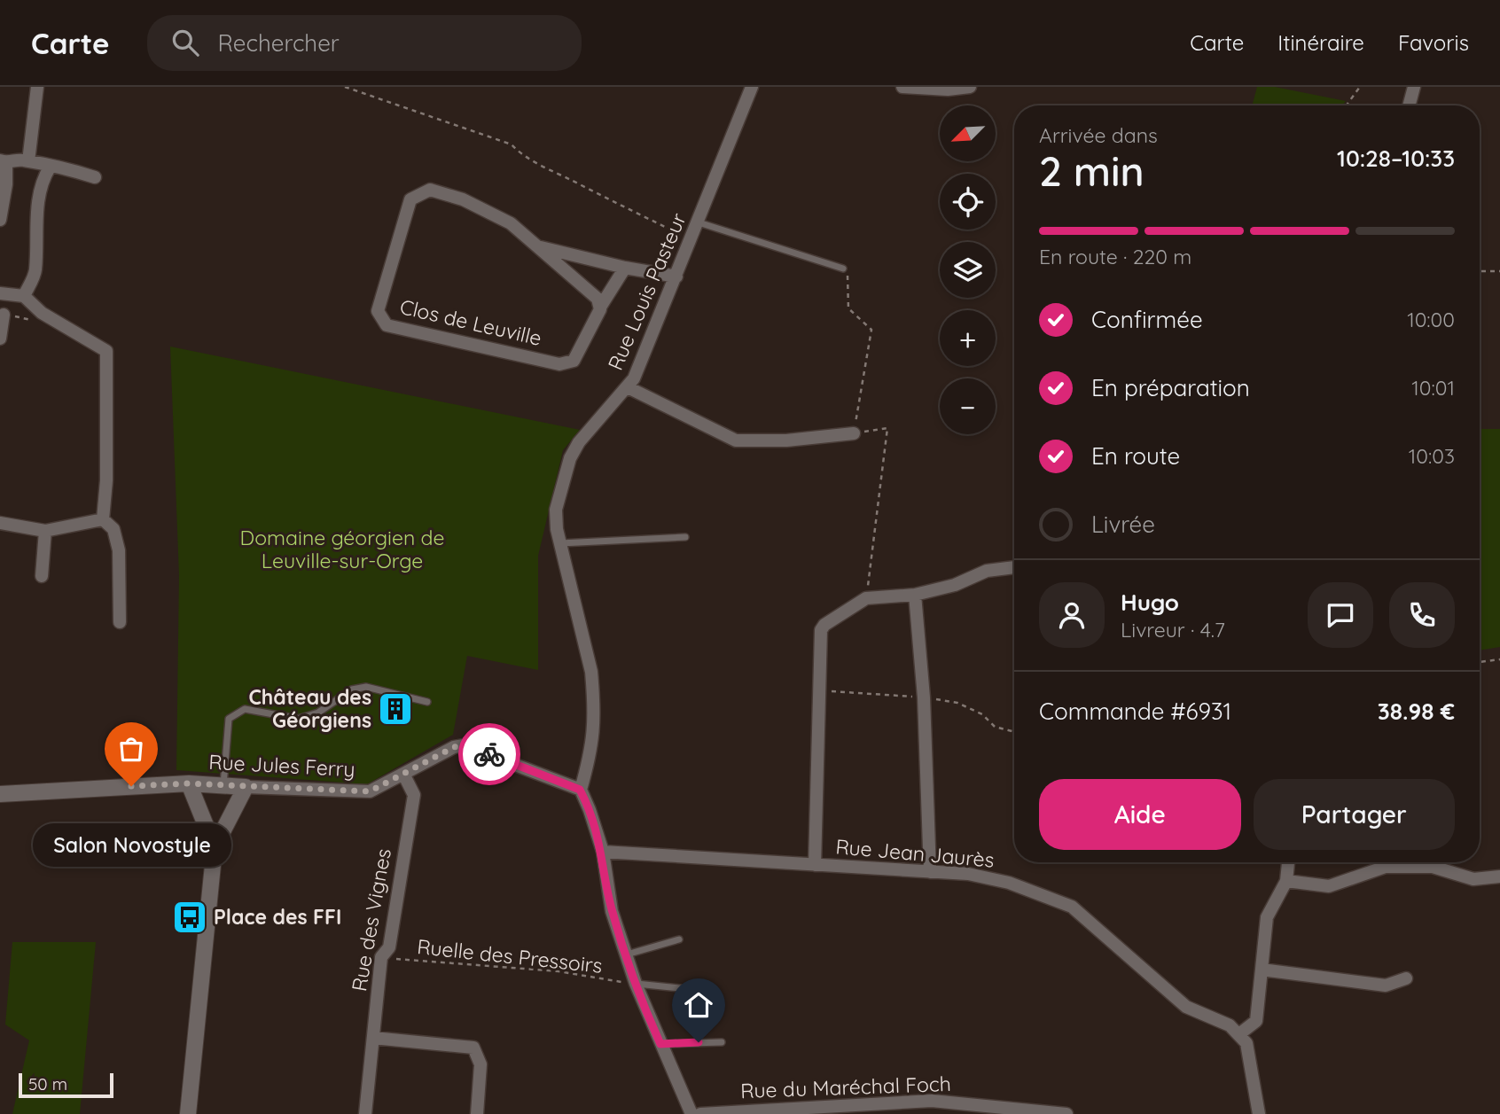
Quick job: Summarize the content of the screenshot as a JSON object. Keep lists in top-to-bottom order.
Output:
{
  "streets": {
    "street": [
      "Rue Louis Pasteur",
      "Clos de Leuville",
      "Rue Jules Ferry",
      "Rue Jean Jaurès",
      "Rue des Vignes",
      "Rue du Maréchal Foch"
    ],
    "path": ["Ruelle des Pressoirs"]
  },
  "crossings": [
    ["Rue Louis Pasteur", "Clos de Leuville"],
    ["Rue Louis Pasteur", "Rue Jules Ferry"],
    ["Rue Jules Ferry", "Rue des Vignes"],
    ["Rue des Vignes", "Ruelle des Pressoirs"]
  ],
  "parks": ["Domaine géorgien de Leuville-sur-Orge"],
  "places": {
    "building": ["Château des Géorgiens"],
    "other": ["Salon Novostyle"],
    "bus stop": ["Place des FFI"]
  },
  "scale_bar": "50 m",
  "north": "bottom left",
  "page": {
    "header": "Carte",
    "search": "Rechercher",
    "nav": ["Carte", "Itinéraire", "Favoris"],
    "map_buttons": ["+", "−"],
    "heading": ["2 min", "Arrivée dans", "10:28–10:33"],
    "panel": [
      "Hugo",
      "Livreur · 4.7",
      "Commande #6931",
      "38.98 €"
    ],
    "bar": "En route · 220 m",
    "list": [
      ["Confirmée", "10:00"],
      ["En préparation", "10:01"],
      ["En route", "10:03"],
      "Livrée"
    ],
    "buttons": ["Aide", "Partager"],
    "bubble": "Salon Novostyle",
    "scale": "50 m"
  }
}
